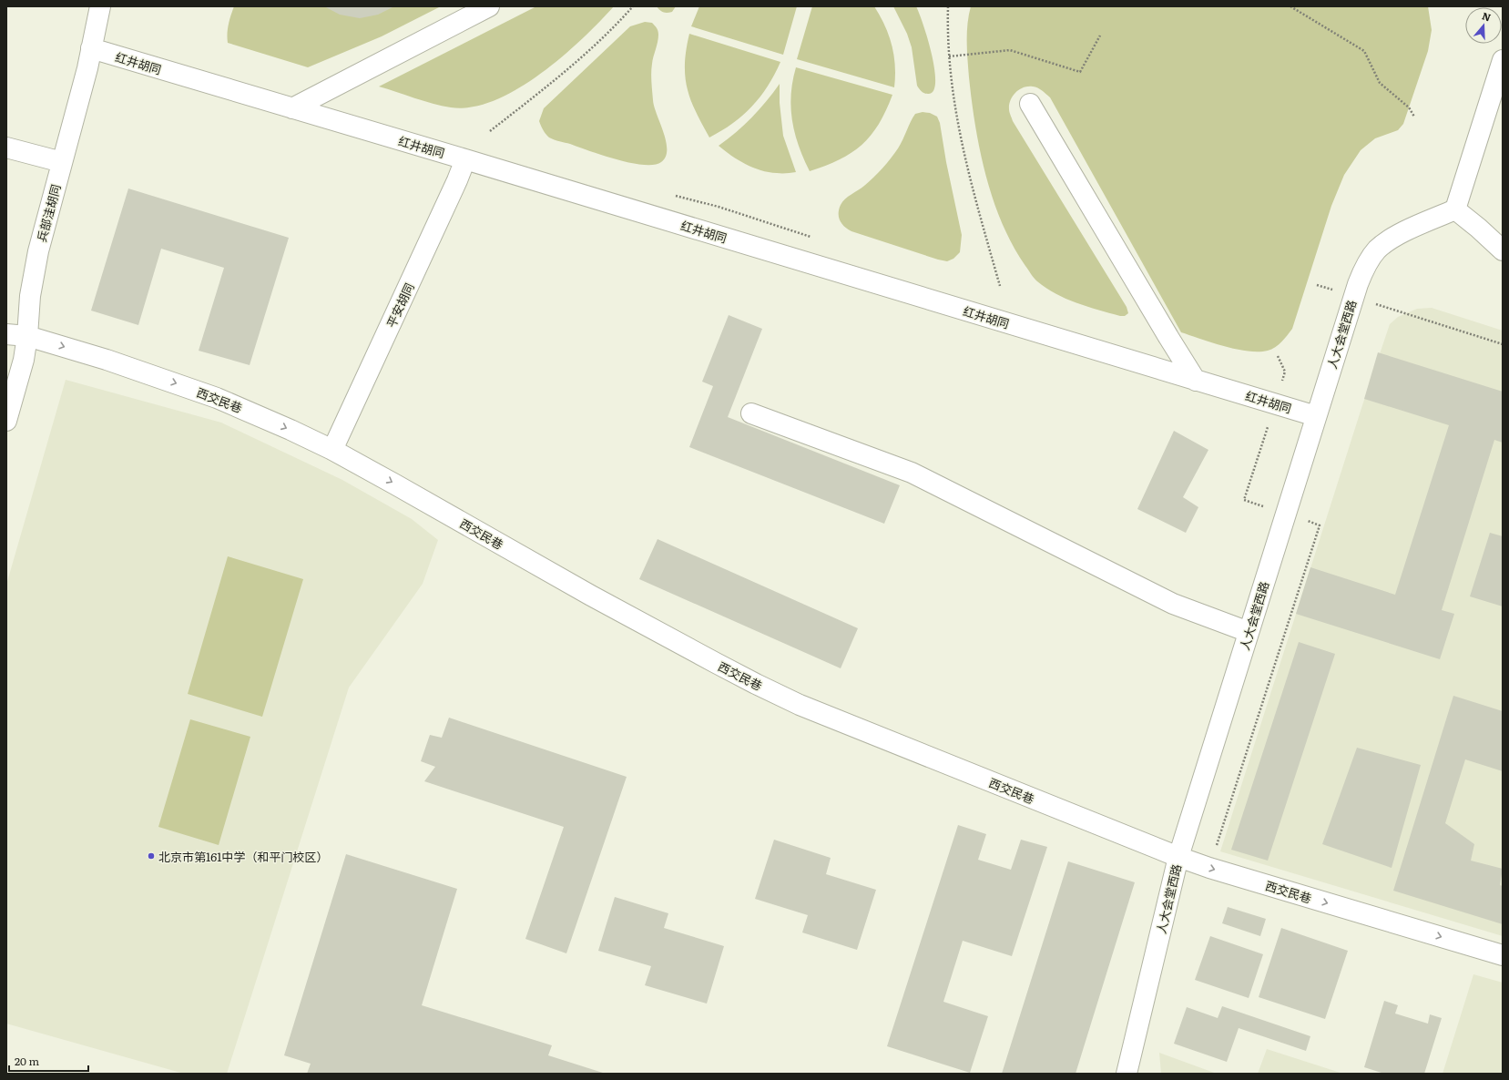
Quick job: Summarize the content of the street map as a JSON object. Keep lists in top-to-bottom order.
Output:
{
  "streets": {
    "street": [
      "红井胡同",
      "兵部洼胡同",
      "平安胡同",
      "人大会堂西路",
      "西交民巷"
    ]
  },
  "crossings": [
    ["红井胡同", "兵部洼胡同"],
    ["红井胡同", "平安胡同"],
    ["红井胡同", "人大会堂西路"],
    ["兵部洼胡同", "西交民巷"],
    ["平安胡同", "西交民巷"],
    ["人大会堂西路", "西交民巷"]
  ],
  "one_way": ["西交民巷"],
  "places": ["北京市第161中学（和平门校区）"],
  "scale_bar": "20 m",
  "north": "top"
}
